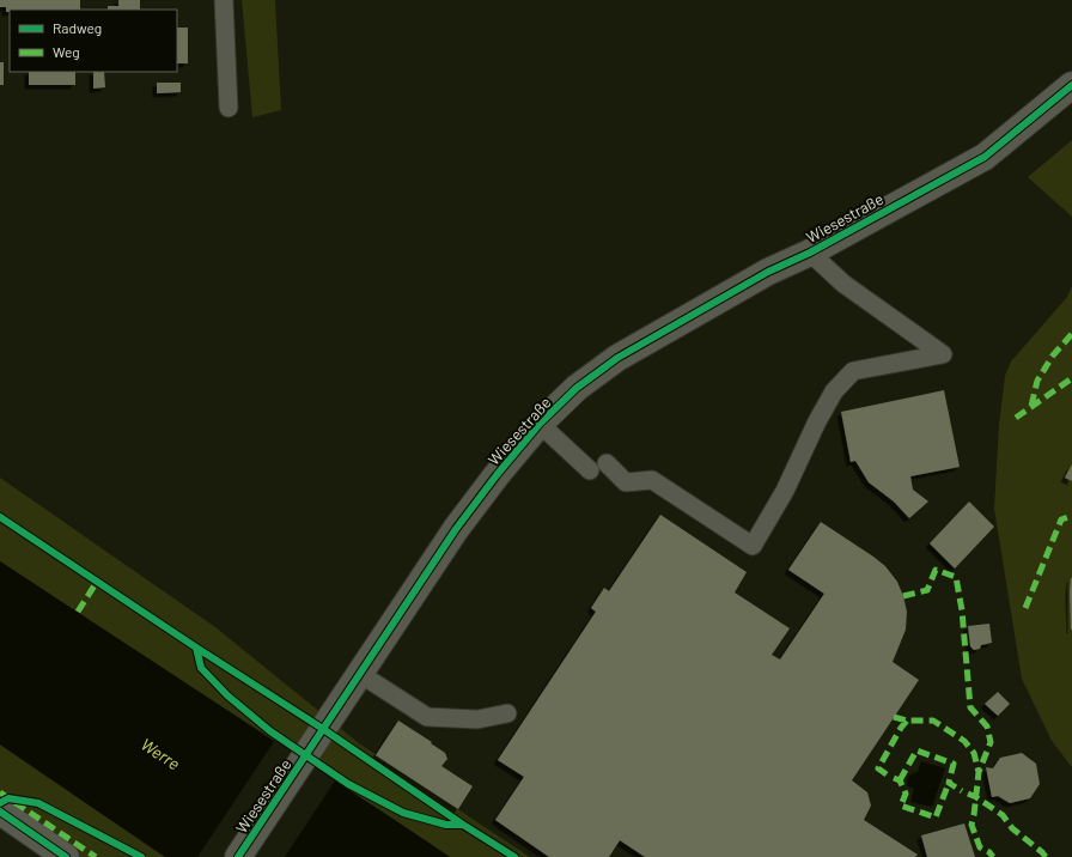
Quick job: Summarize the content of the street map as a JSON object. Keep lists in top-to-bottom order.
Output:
{
  "streets": {
    "street": ["Wiesestraße"]
  },
  "water": ["Werre"],
  "legend": ["Radweg", "Weg"]
}
